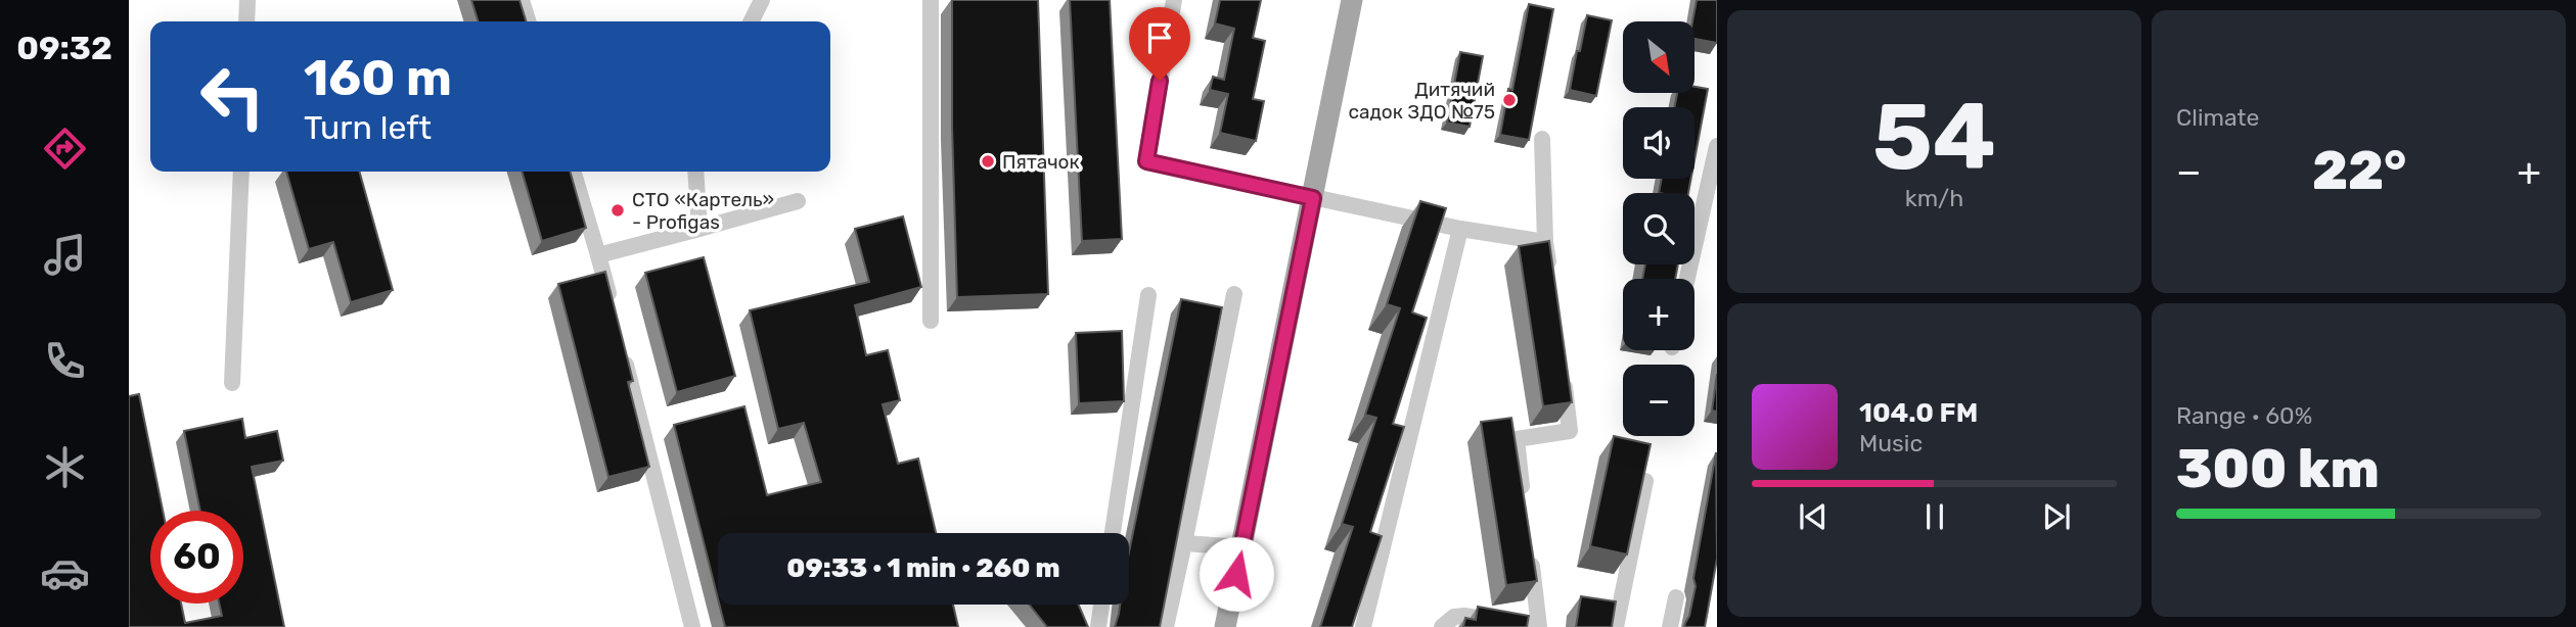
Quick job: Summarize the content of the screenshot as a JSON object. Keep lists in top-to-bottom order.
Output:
{
  "places": ["Дитячий садок ЗДО №75", "Пятачок", "СТО «Картель» - Profigas"],
  "north": "bottom right",
  "page": {
    "tabs": "09:32",
    "tile": [
      ["54", "km/h"],
      "Climate",
      ["Range · 60%", "300 km"]
    ],
    "map_buttons": ["+", "−"],
    "turn": ["160 m", "Turn left"],
    "heat": ["−", "22°", "+"],
    "song": ["104.0 FM", "Music"],
    "limit": "60",
    "trip": "09:33 · 1 min · 260 m"
  }
}
